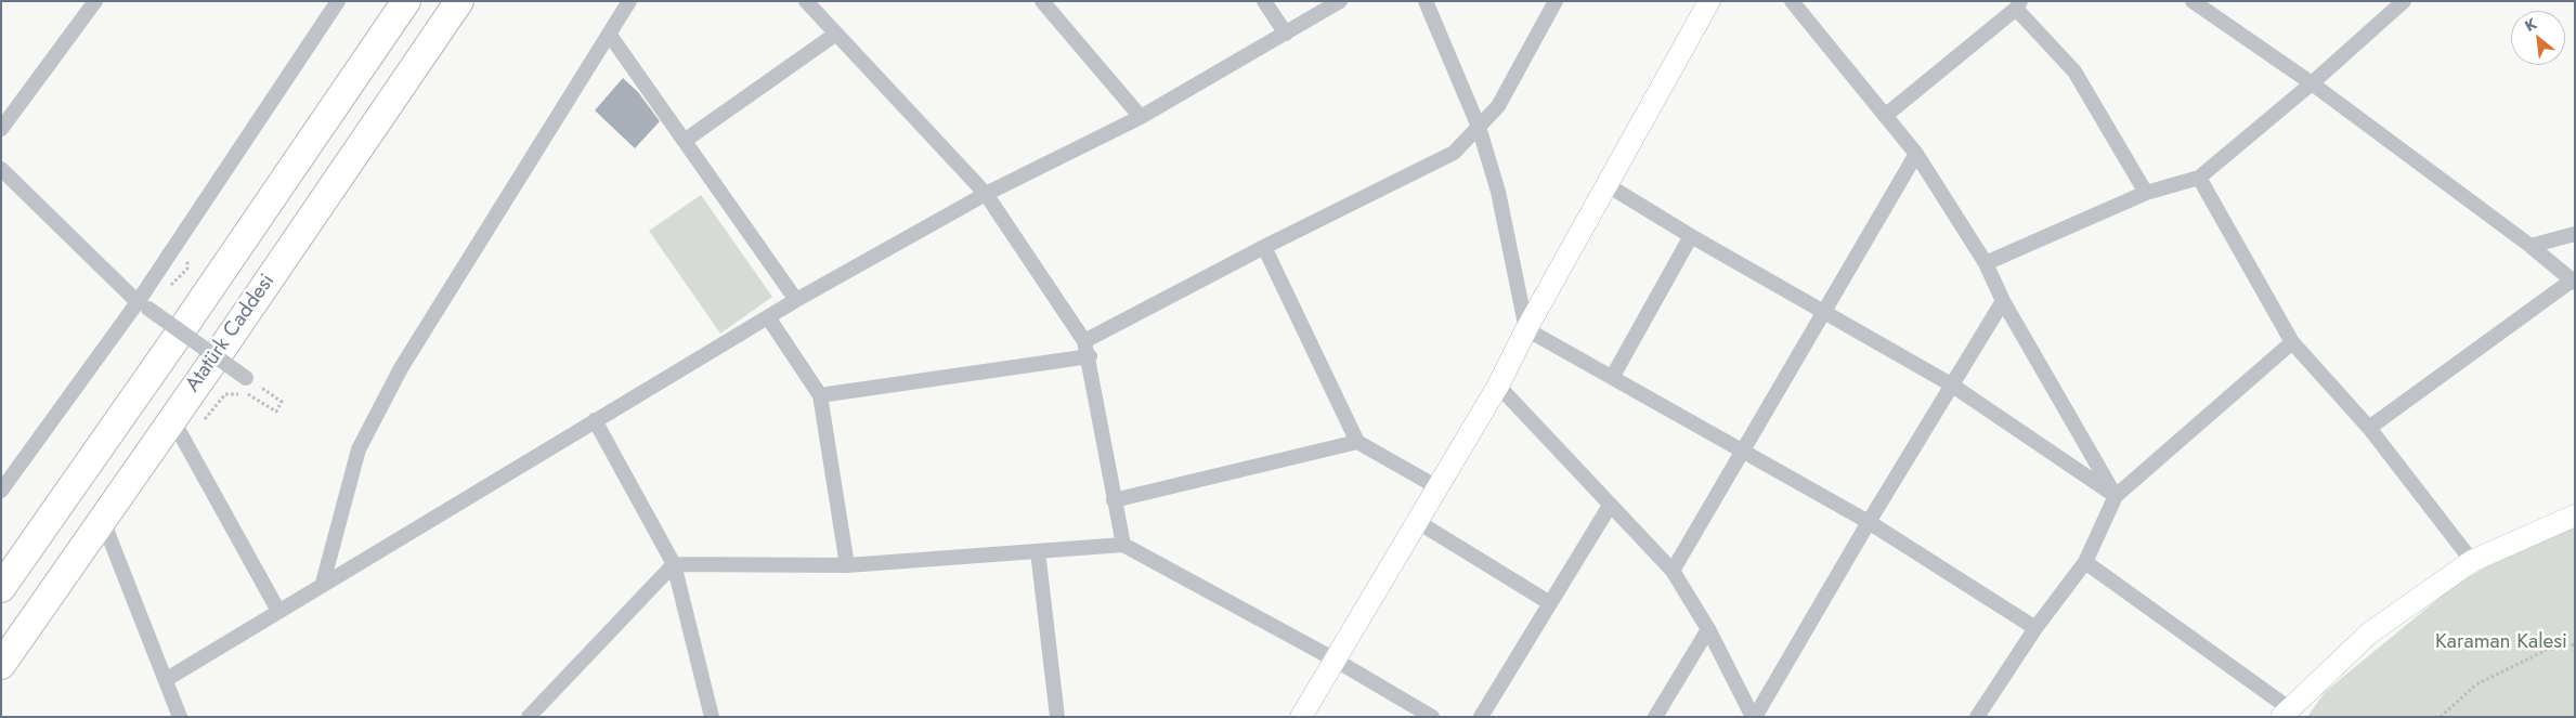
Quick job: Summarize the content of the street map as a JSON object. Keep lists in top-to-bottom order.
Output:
{
  "streets": {
    "highway": ["Atatürk Caddesi"]
  },
  "parks": ["Karaman Kalesi"],
  "north": "top left"
}
